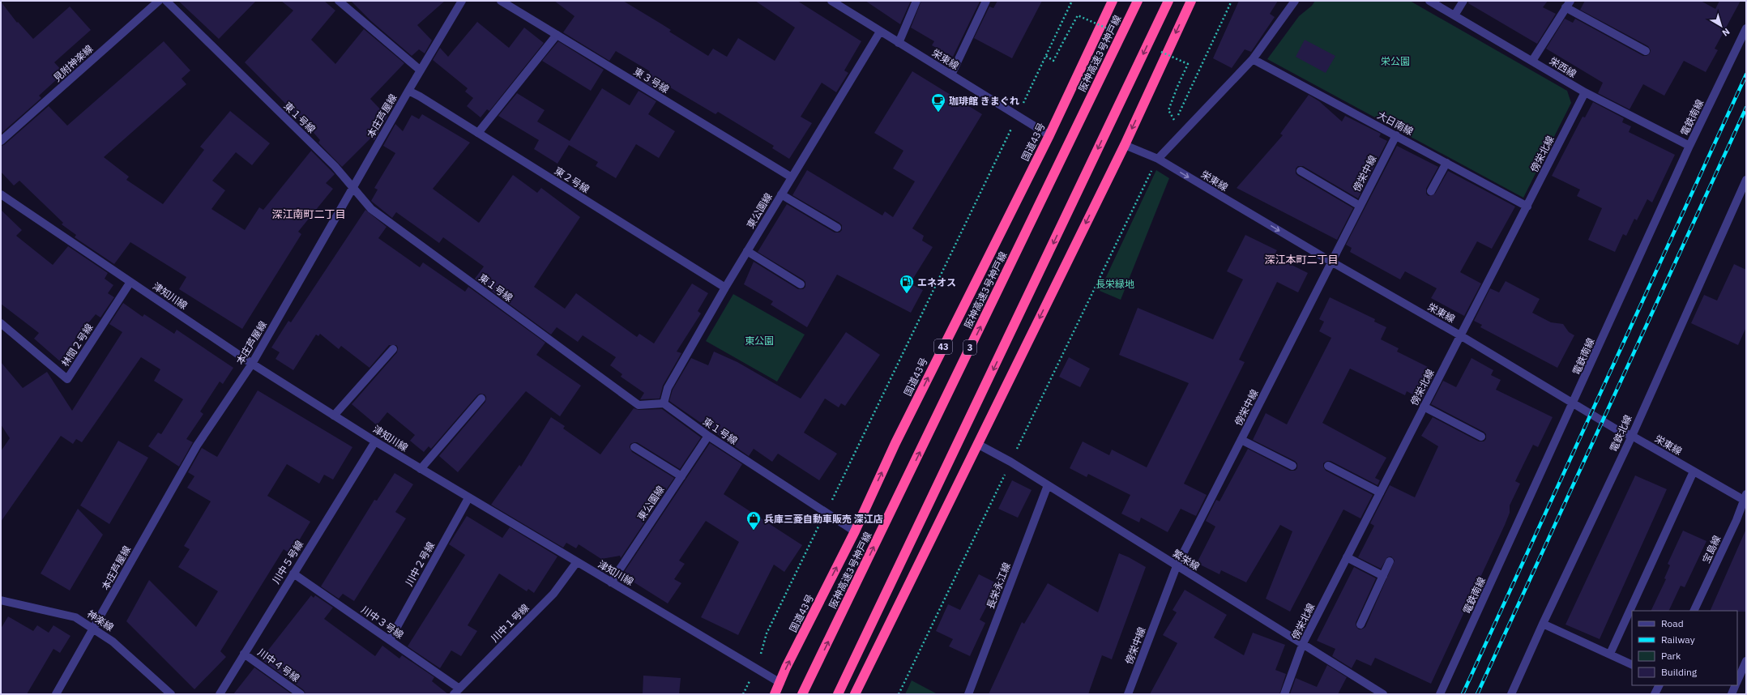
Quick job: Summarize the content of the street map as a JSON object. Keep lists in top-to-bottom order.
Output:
{
  "streets": {
    "highway": [
      "阪神高速3号神戸線",
      "国道43号",
      "43",
      "3"
    ],
    "street": [
      "栄東線",
      "見附神楽線",
      "栄西線",
      "東３号線",
      "本庄芦屋線",
      "東１号線",
      "電鉄南線",
      "大日南線",
      "傍栄北線",
      "傍栄中線",
      "東２号線",
      "東公園線",
      "津知川線",
      "林間２号線",
      "電鉄北線",
      "宝島線",
      "繁栄線",
      "川中５号線",
      "川中２号線",
      "長栄永江線",
      "神楽線",
      "川中３号線",
      "川中１号線",
      "川中４号線"
    ]
  },
  "crossings": [
    ["栄東線", "電鉄南線"],
    ["栄東線", "国道43号"],
    ["栄東線", "傍栄北線"],
    ["栄東線", "傍栄中線"],
    ["栄東線", "東公園線"],
    ["栄東線", "電鉄北線"],
    ["栄東線", "宝島線"],
    ["栄西線", "電鉄南線"],
    ["栄西線", "傍栄北線"],
    ["東３号線", "東公園線"],
    ["本庄芦屋線", "東１号線"],
    ["本庄芦屋線", "東２号線"],
    ["本庄芦屋線", "津知川線"],
    ["本庄芦屋線", "神楽線"],
    ["東１号線", "国道43号"],
    ["東１号線", "東公園線"],
    ["大日南線", "傍栄北線"],
    ["大日南線", "傍栄中線"],
    ["国道43号", "津知川線"],
    ["傍栄北線", "繁栄線"],
    ["傍栄中線", "繁栄線"],
    ["東２号線", "東公園線"],
    ["東公園線", "津知川線"],
    ["津知川線", "林間２号線"],
    ["津知川線", "川中５号線"],
    ["津知川線", "川中２号線"],
    ["津知川線", "川中１号線"],
    ["繁栄線", "長栄永江線"],
    ["川中５号線", "川中３号線"],
    ["川中５号線", "川中４号線"],
    ["川中２号線", "川中３号線"],
    ["川中３号線", "川中１号線"]
  ],
  "districts": ["深江南町二丁目", "深江本町二丁目"],
  "parks": ["栄公園", "長栄緑地", "東公園"],
  "places": {
    "cafe": ["珈琲館 きまぐれ"],
    "fuel station": ["エネオス"],
    "shop": ["兵庫三菱自動車販売 深江店"]
  },
  "legend": [
    "Road",
    "Railway",
    "Park",
    "Building"
  ],
  "north": "bottom right"
}
